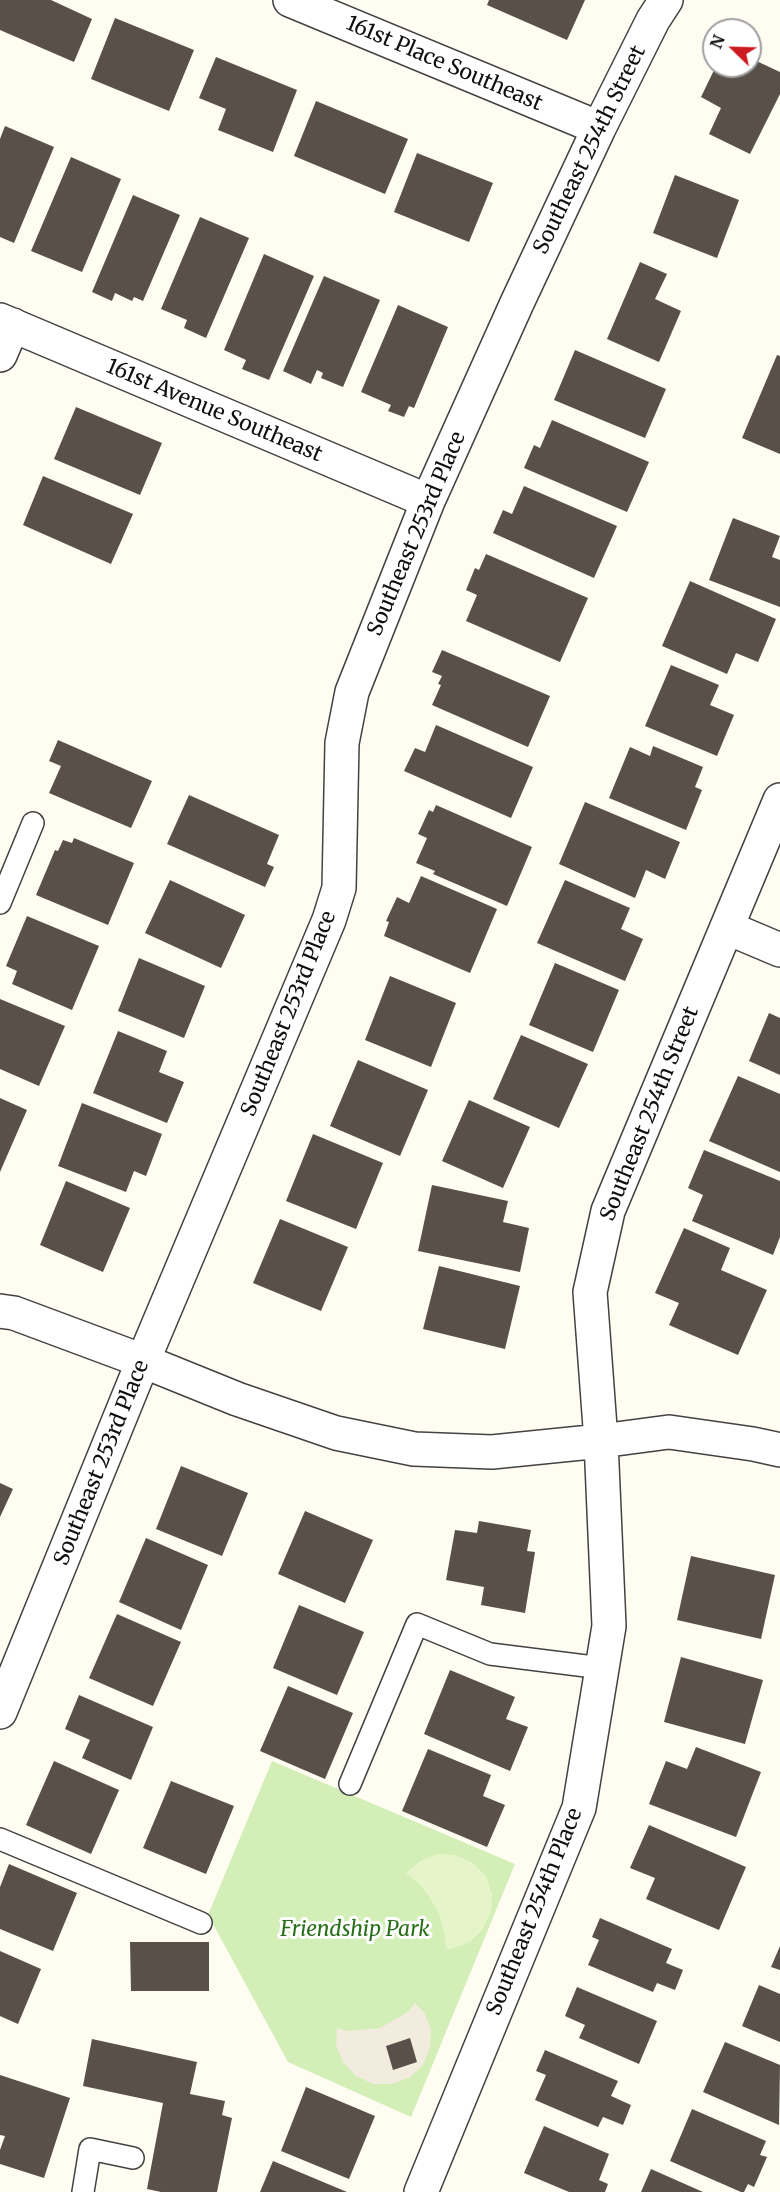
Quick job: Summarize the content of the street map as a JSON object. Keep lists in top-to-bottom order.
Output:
{
  "streets": {
    "street": [
      "161st Place Southeast",
      "Southeast 254th Street",
      "161st Avenue Southeast",
      "Southeast 253rd Place",
      "Southeast 254th Place"
    ]
  },
  "crossings": [
    ["161st Place Southeast", "Southeast 254th Street"],
    ["Southeast 254th Street", "Southeast 253rd Place"],
    ["Southeast 254th Street", "Southeast 254th Place"],
    ["161st Avenue Southeast", "Southeast 253rd Place"]
  ],
  "parks": ["Friendship Park"],
  "north": "top left"
}
